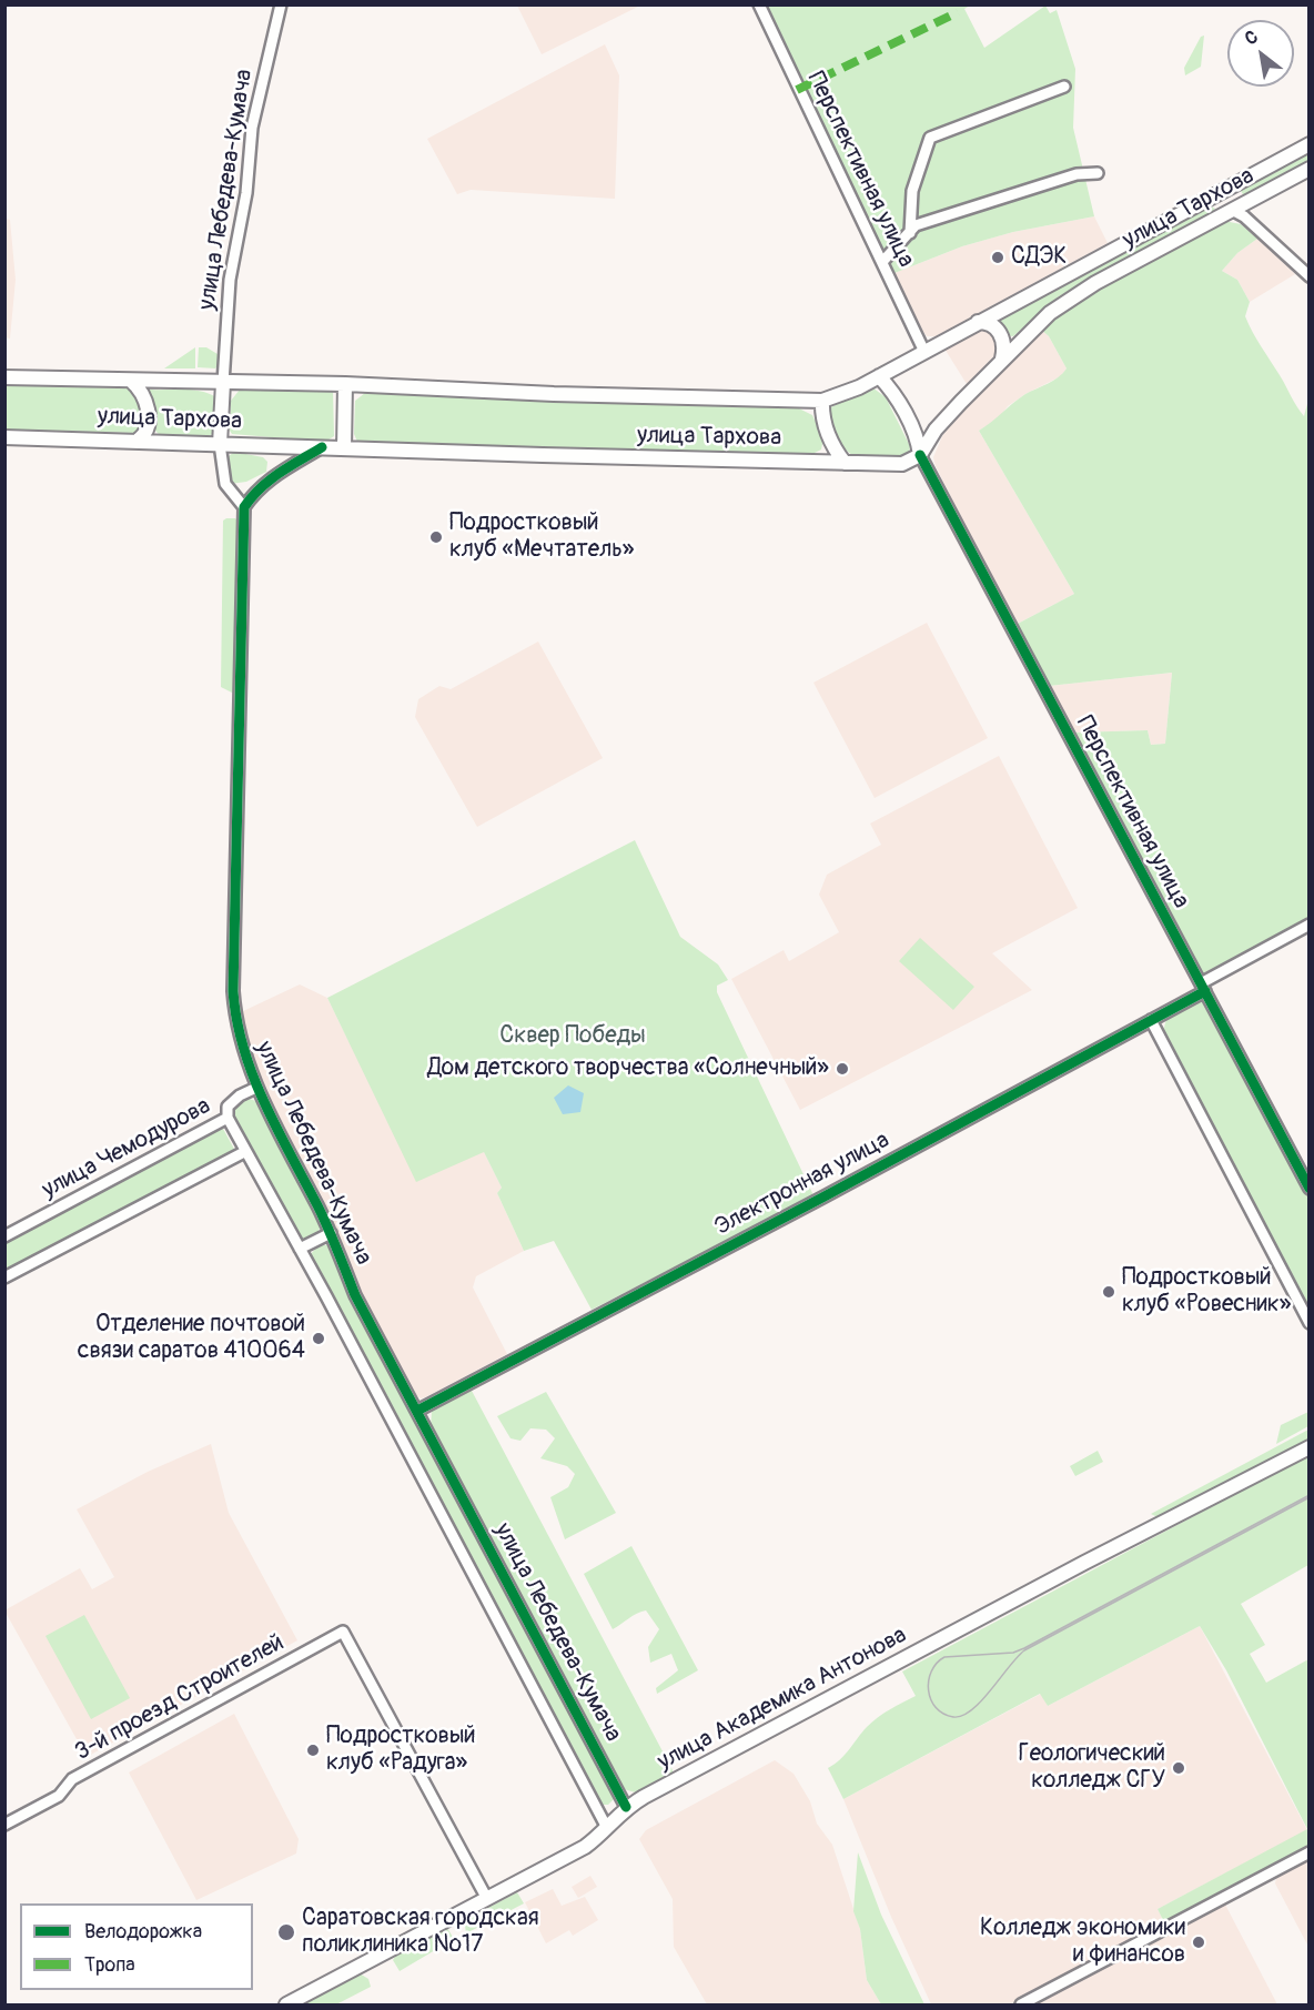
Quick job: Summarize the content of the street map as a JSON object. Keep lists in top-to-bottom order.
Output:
{
  "streets": {
    "main road": ["улица Тархова", "улица Академика Антонова"],
    "street": [
      "Перспективная улица",
      "улица Лебедева-Кумача",
      "улица Чемодурова",
      "Электронная улица",
      "3-й проезд Строителей"
    ]
  },
  "crossings": [
    ["Перспективная улица", "улица Тархова"],
    ["Перспективная улица", "Электронная улица"],
    ["улица Лебедева-Кумача", "улица Тархова"],
    ["улица Лебедева-Кумача", "улица Чемодурова"],
    ["улица Лебедева-Кумача", "Электронная улица"],
    ["улица Лебедева-Кумача", "улица Академика Антонова"],
    ["3-й проезд Строителей", "улица Академика Антонова"]
  ],
  "parks": ["Сквер Победы"],
  "places": [
    "СДЭК",
    "Подростковый клуб «Мечтатель»",
    "Дом детского творчества «Солнечный»",
    "Подростковый клуб «Ровесник»",
    "Отделение почтовой связи саратов 410064",
    "Подростковый клуб «Радуга»",
    "Геологический колледж СГУ",
    "Саратовская городская поликлиника №17",
    "Колледж экономики и финансов"
  ],
  "legend": ["Велодорожка", "Тропа"],
  "north": "top left"
}
